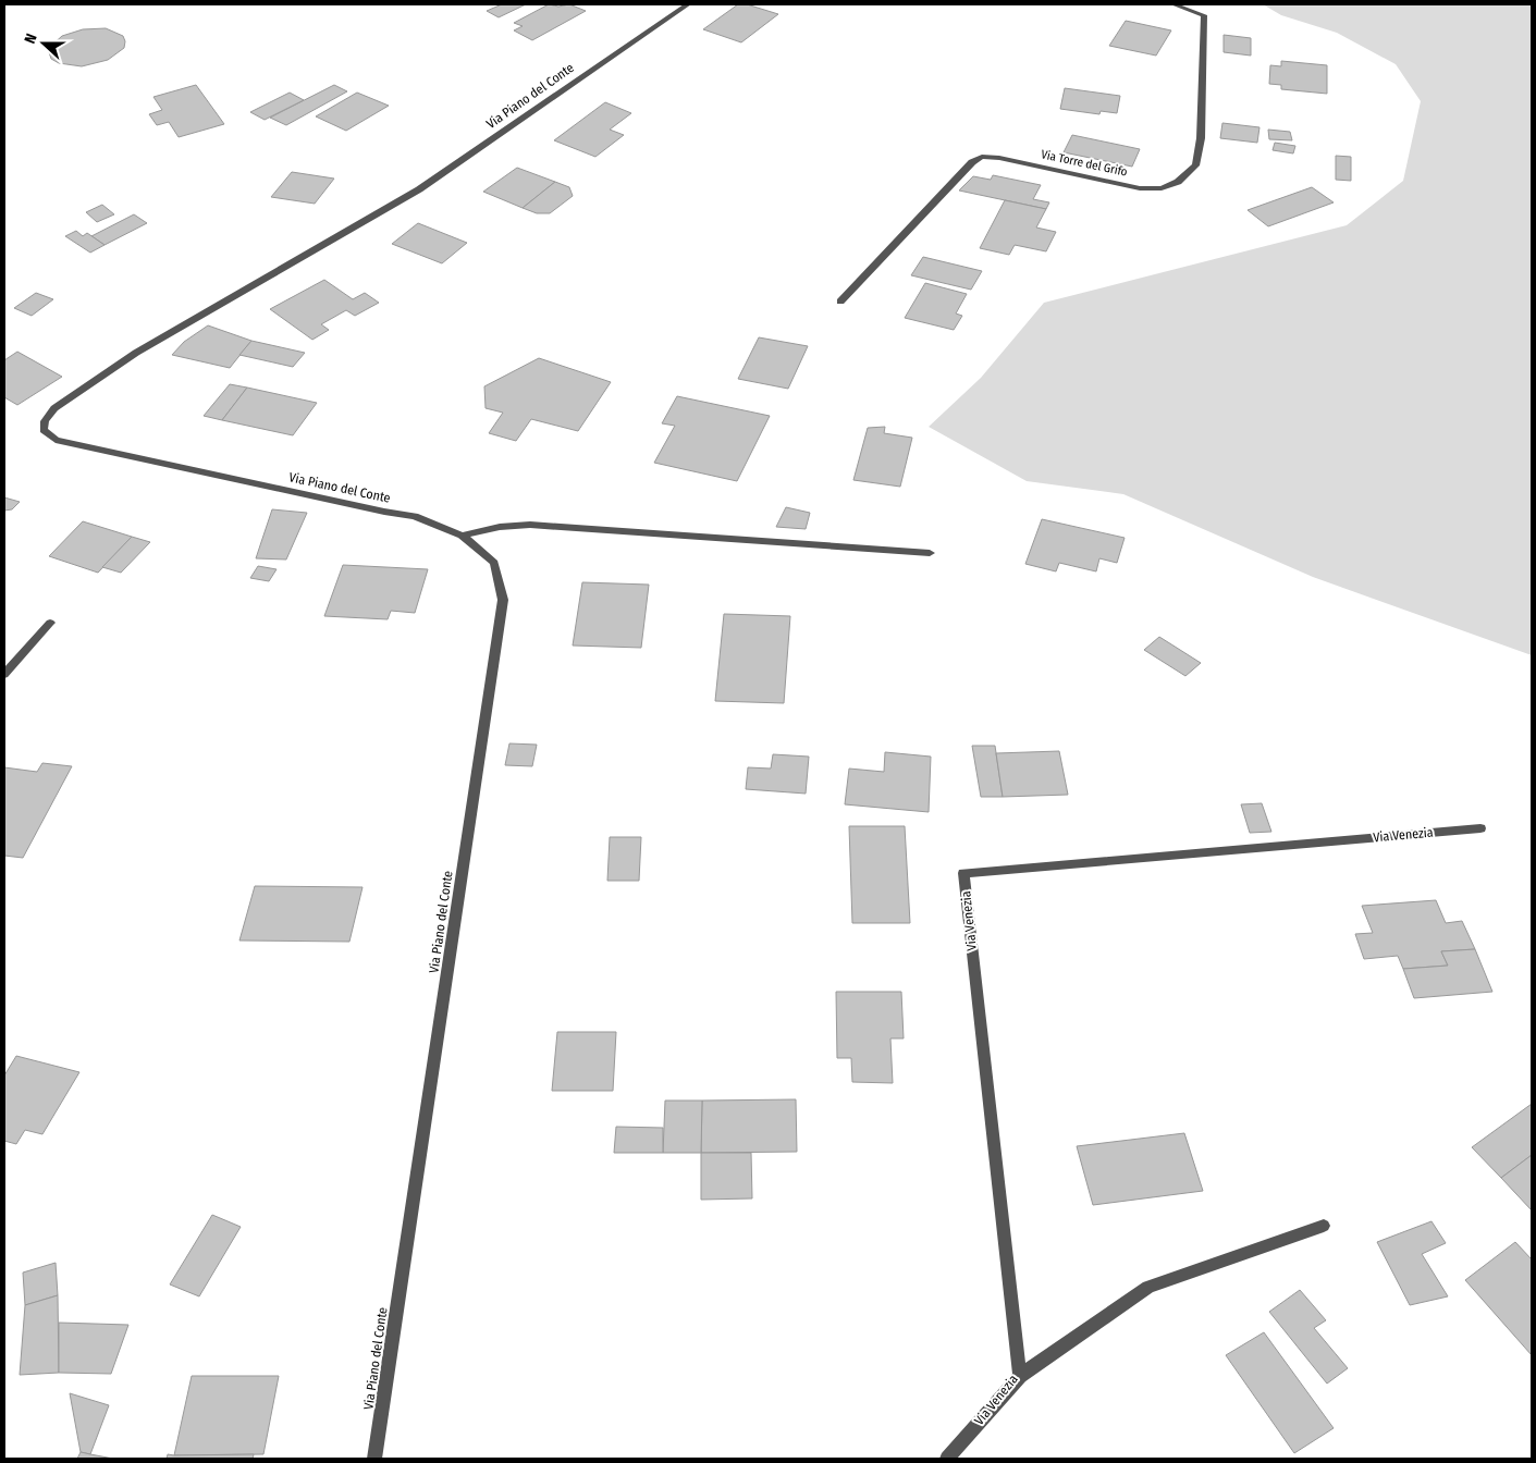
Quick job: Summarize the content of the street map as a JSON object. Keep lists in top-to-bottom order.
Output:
{
  "streets": {
    "street": ["Via Piano del Conte", "Via Torre del Grifo", "Via Venezia"]
  },
  "north": "left"
}
